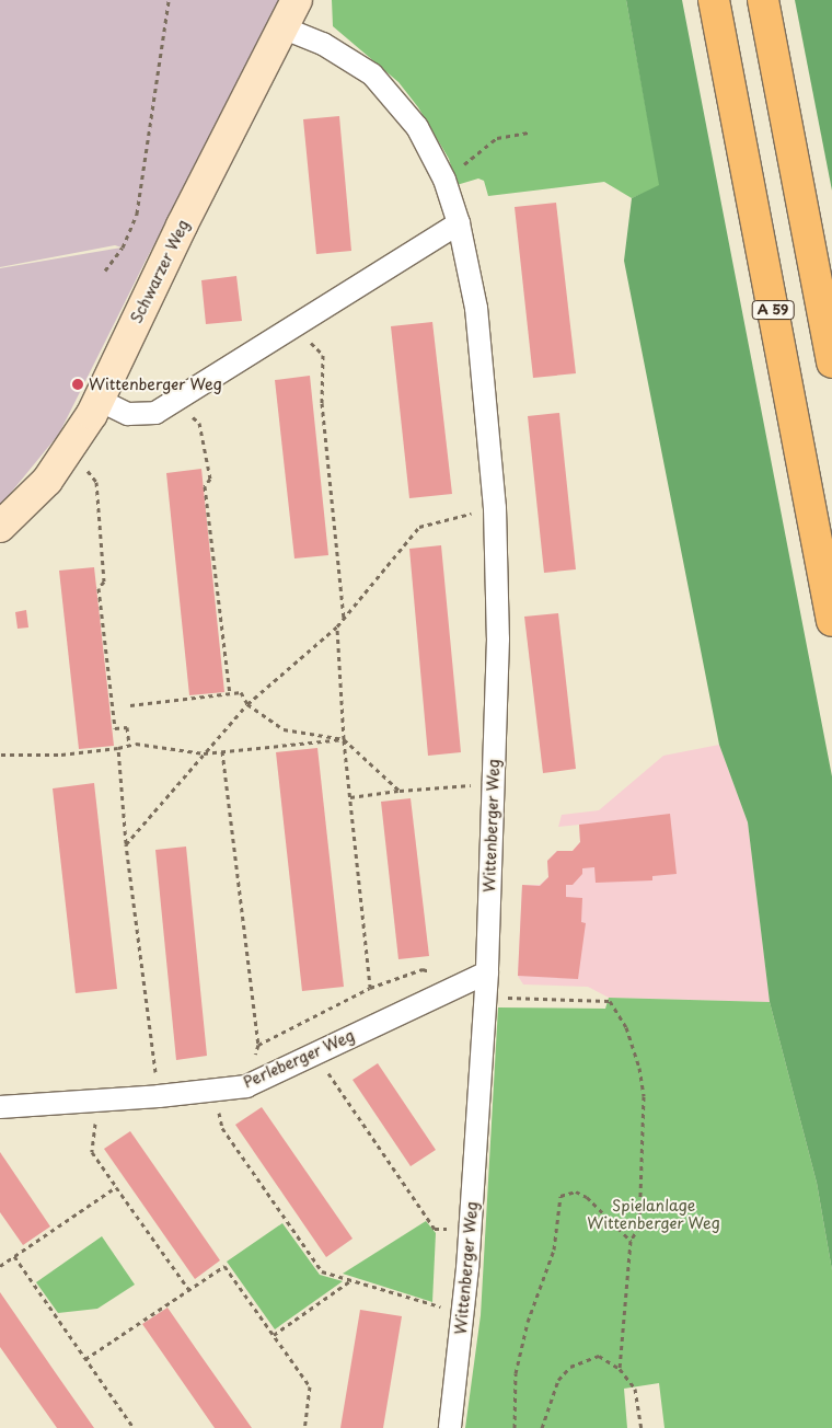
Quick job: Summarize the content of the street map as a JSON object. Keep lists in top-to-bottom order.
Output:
{
  "streets": {
    "highway": ["A 59"],
    "main road": ["Schwarzer Weg"],
    "street": ["Wittenberger Weg", "Perleberger Weg"]
  },
  "crossings": [
    ["Schwarzer Weg", "Wittenberger Weg"],
    ["Wittenberger Weg", "Perleberger Weg"]
  ],
  "parks": ["Spielanlage Wittenberger Weg"],
  "places": ["Wittenberger Weg"]
}
